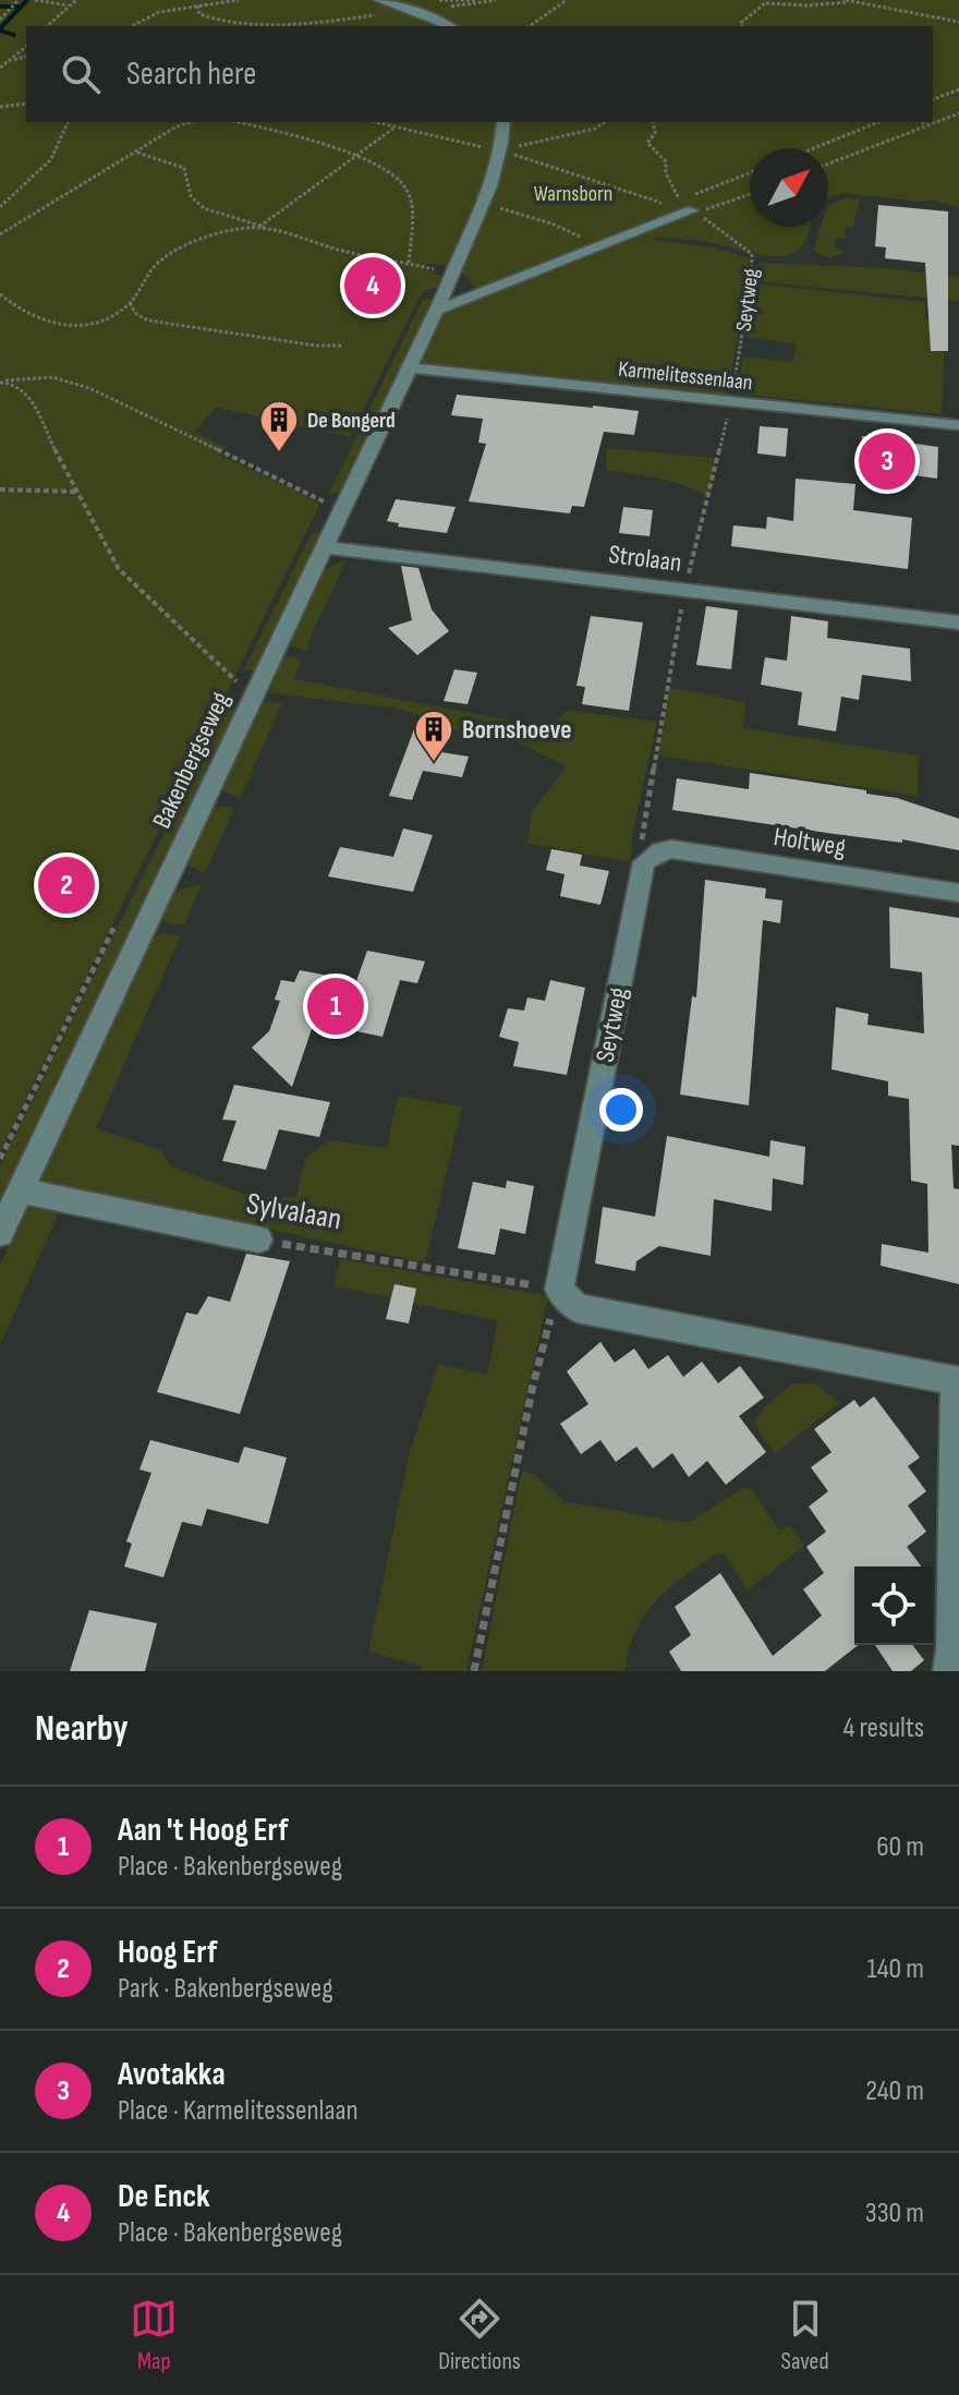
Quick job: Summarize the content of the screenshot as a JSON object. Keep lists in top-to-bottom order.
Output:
{
  "streets": {
    "street": [
      "Seytweg",
      "Karmelitessenlaan",
      "Strolaan",
      "Bakenbergseweg",
      "Holtweg",
      "Sylvalaan"
    ]
  },
  "crossings": [
    ["Seytweg", "Holtweg"],
    ["Seytweg", "Sylvalaan"],
    ["Karmelitessenlaan", "Bakenbergseweg"],
    ["Strolaan", "Bakenbergseweg"],
    ["Bakenbergseweg", "Sylvalaan"]
  ],
  "parks": ["Warnsborn"],
  "places": {
    "building": ["De Bongerd", "Bornshoeve"]
  },
  "north": "top right",
  "page": {
    "search": "Search here",
    "pins": [
      "4",
      "3",
      "2",
      "1"
    ],
    "heading": ["Nearby", "4 results"],
    "list": [
      {
        "mark": "1",
        "name": "Aan 't Hoog Erf",
        "note": "Place · Bakenbergseweg",
        "value": "60 m"
      },
      {
        "mark": "2",
        "name": "Hoog Erf",
        "note": "Park · Bakenbergseweg",
        "value": "140 m"
      },
      {
        "mark": "3",
        "name": "Avotakka",
        "note": "Place · Karmelitessenlaan",
        "value": "240 m"
      },
      {
        "mark": "4",
        "name": "De Enck",
        "note": "Place · Bakenbergseweg",
        "value": "330 m"
      }
    ],
    "nav": ["Map", "Directions", "Saved"]
  }
}
